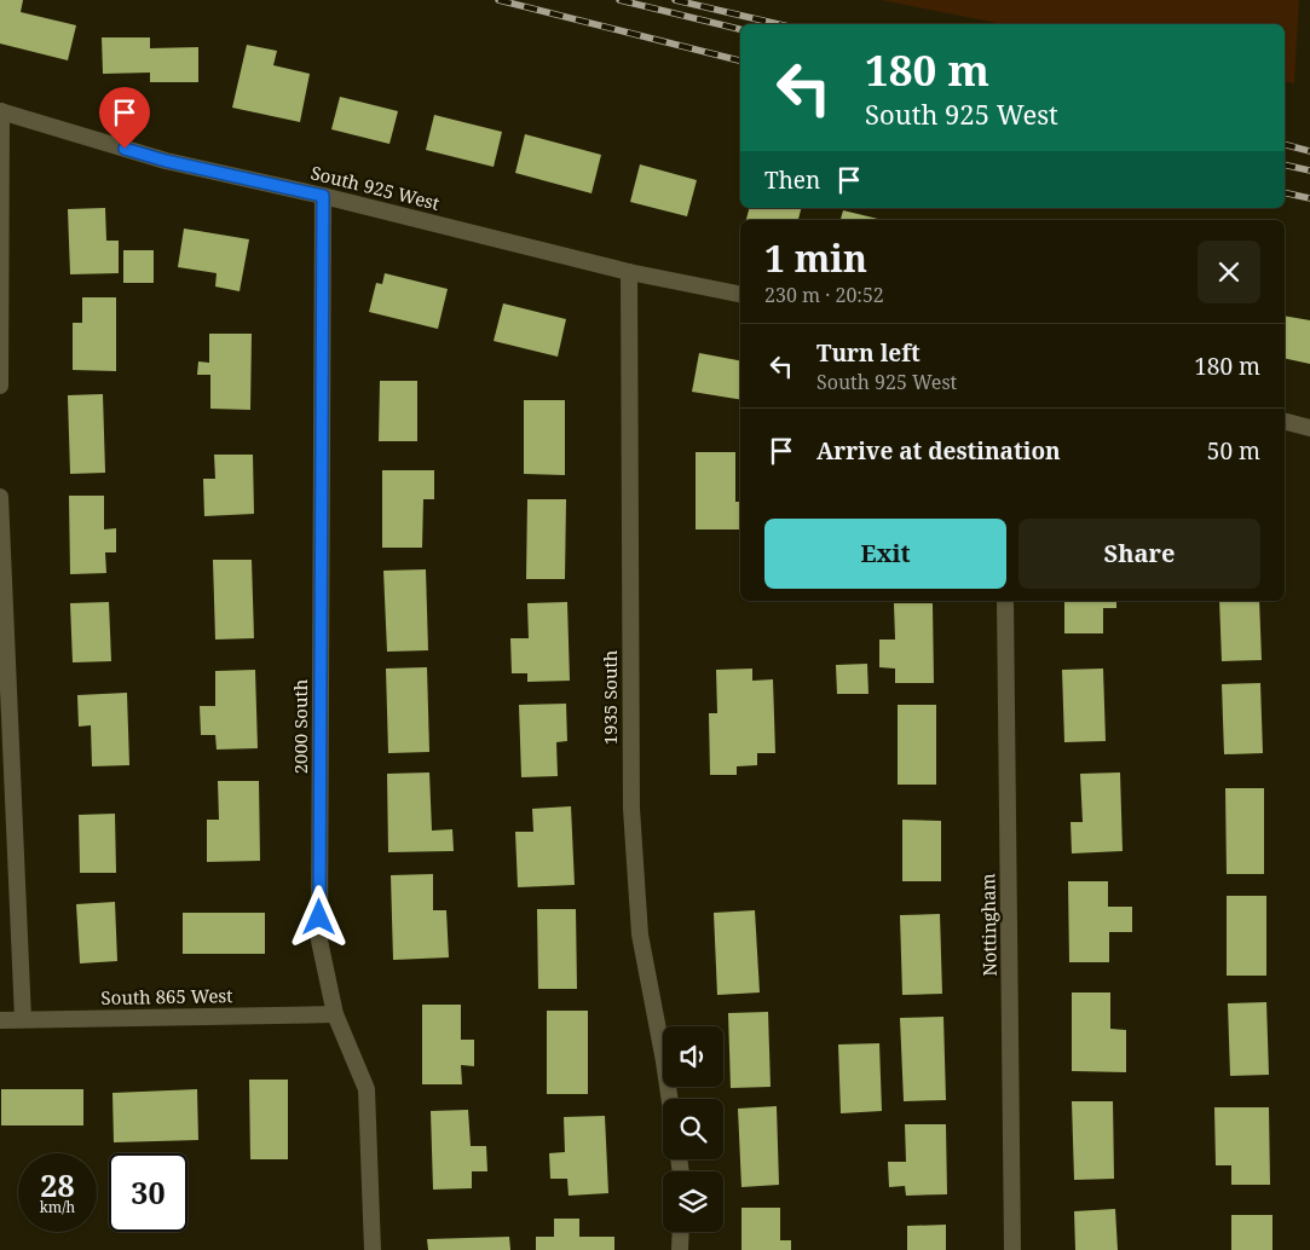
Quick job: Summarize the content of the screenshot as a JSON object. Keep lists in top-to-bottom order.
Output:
{
  "streets": {
    "street": [
      "South 925 West",
      "1935 South",
      "2000 South",
      "Nottingham",
      "South 865 West"
    ]
  },
  "crossings": [
    ["South 925 West", "1935 South"],
    ["South 925 West", "2000 South"],
    ["2000 South", "South 865 West"]
  ],
  "page": {
    "turn": ["180 m", "South 925 West"],
    "then": "Then",
    "heading": ["1 min", "230 m · 20:52"],
    "list": [
      {
        "name": "Turn left",
        "note": "South 925 West",
        "value": "180 m"
      },
      {
        "name": "Arrive at destination",
        "value": "50 m"
      }
    ],
    "buttons": ["Exit", "Share"],
    "speed": "28 km/h",
    "limit": "30"
  }
}
